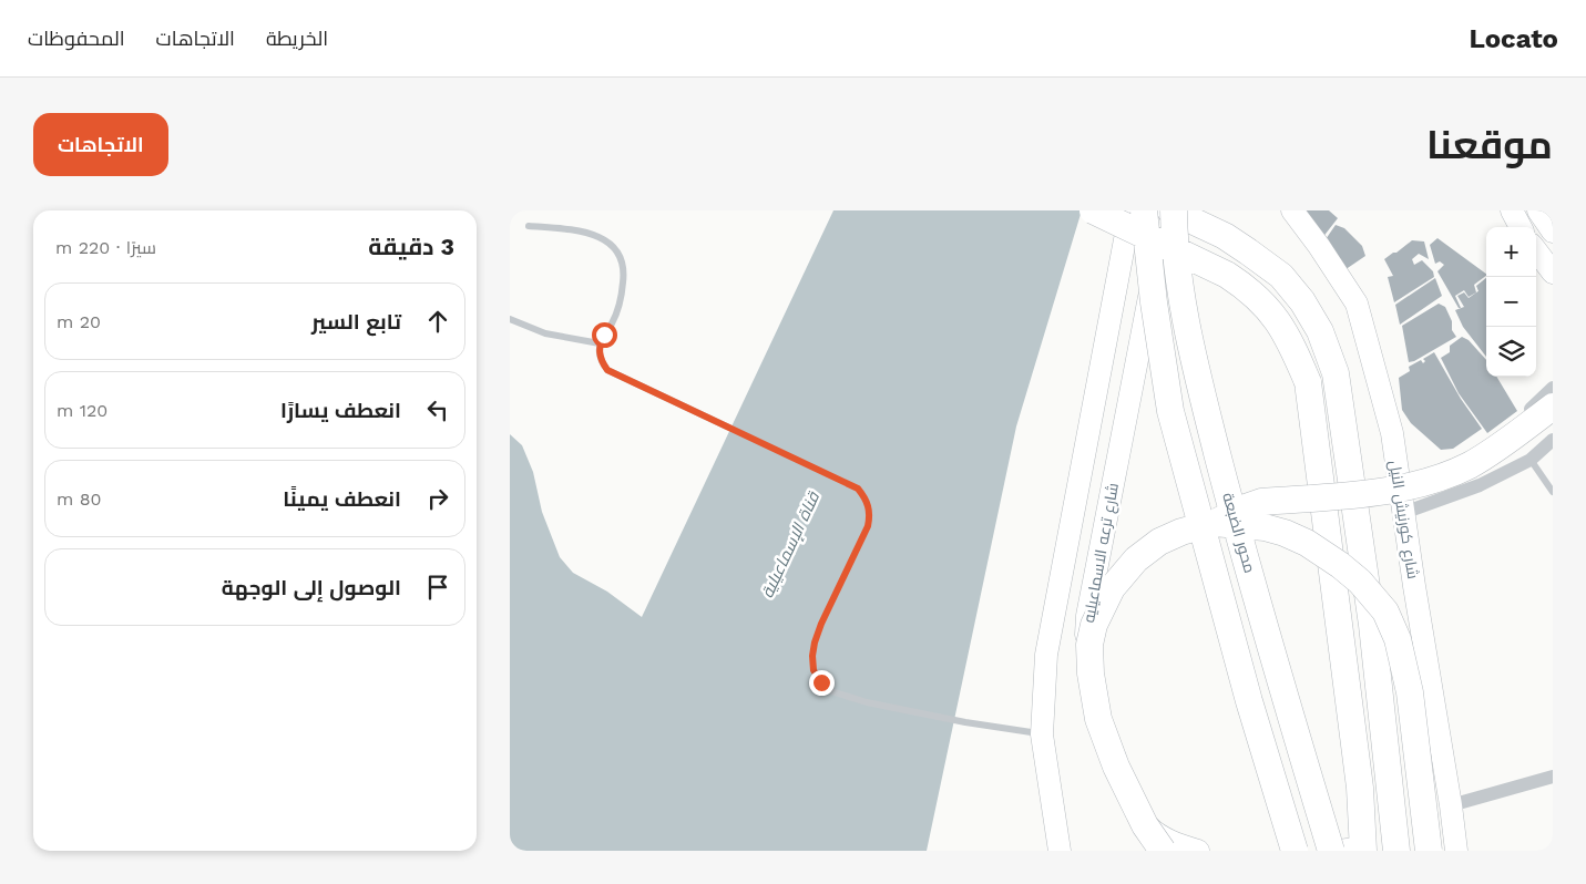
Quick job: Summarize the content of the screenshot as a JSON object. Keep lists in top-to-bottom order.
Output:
{
  "streets": {
    "highway": ["محور الضبعة"],
    "main road": ["شارع كورنيش النيل", "شارع ترعه الاسماعيليه"]
  },
  "crossings": [
    ["محور الضبعة", "شارع ترعه الاسماعيليه"]
  ],
  "water": ["قناة الإسماعيلية"],
  "page": {
    "header": "Locato",
    "nav": ["الخريطة", "الاتجاهات", "المحفوظات"],
    "title": "موقعنا",
    "buttons": "الاتجاهات",
    "heading": ["3 دقيقة", "سيرًا · 220 m"],
    "map_buttons": ["+", "−"],
    "list": [
      ["تابع السير", "20 m"],
      ["انعطف يسارًا", "120 m"],
      ["انعطف يمينًا", "80 m"],
      "الوصول إلى الوجهة"
    ]
  }
}
